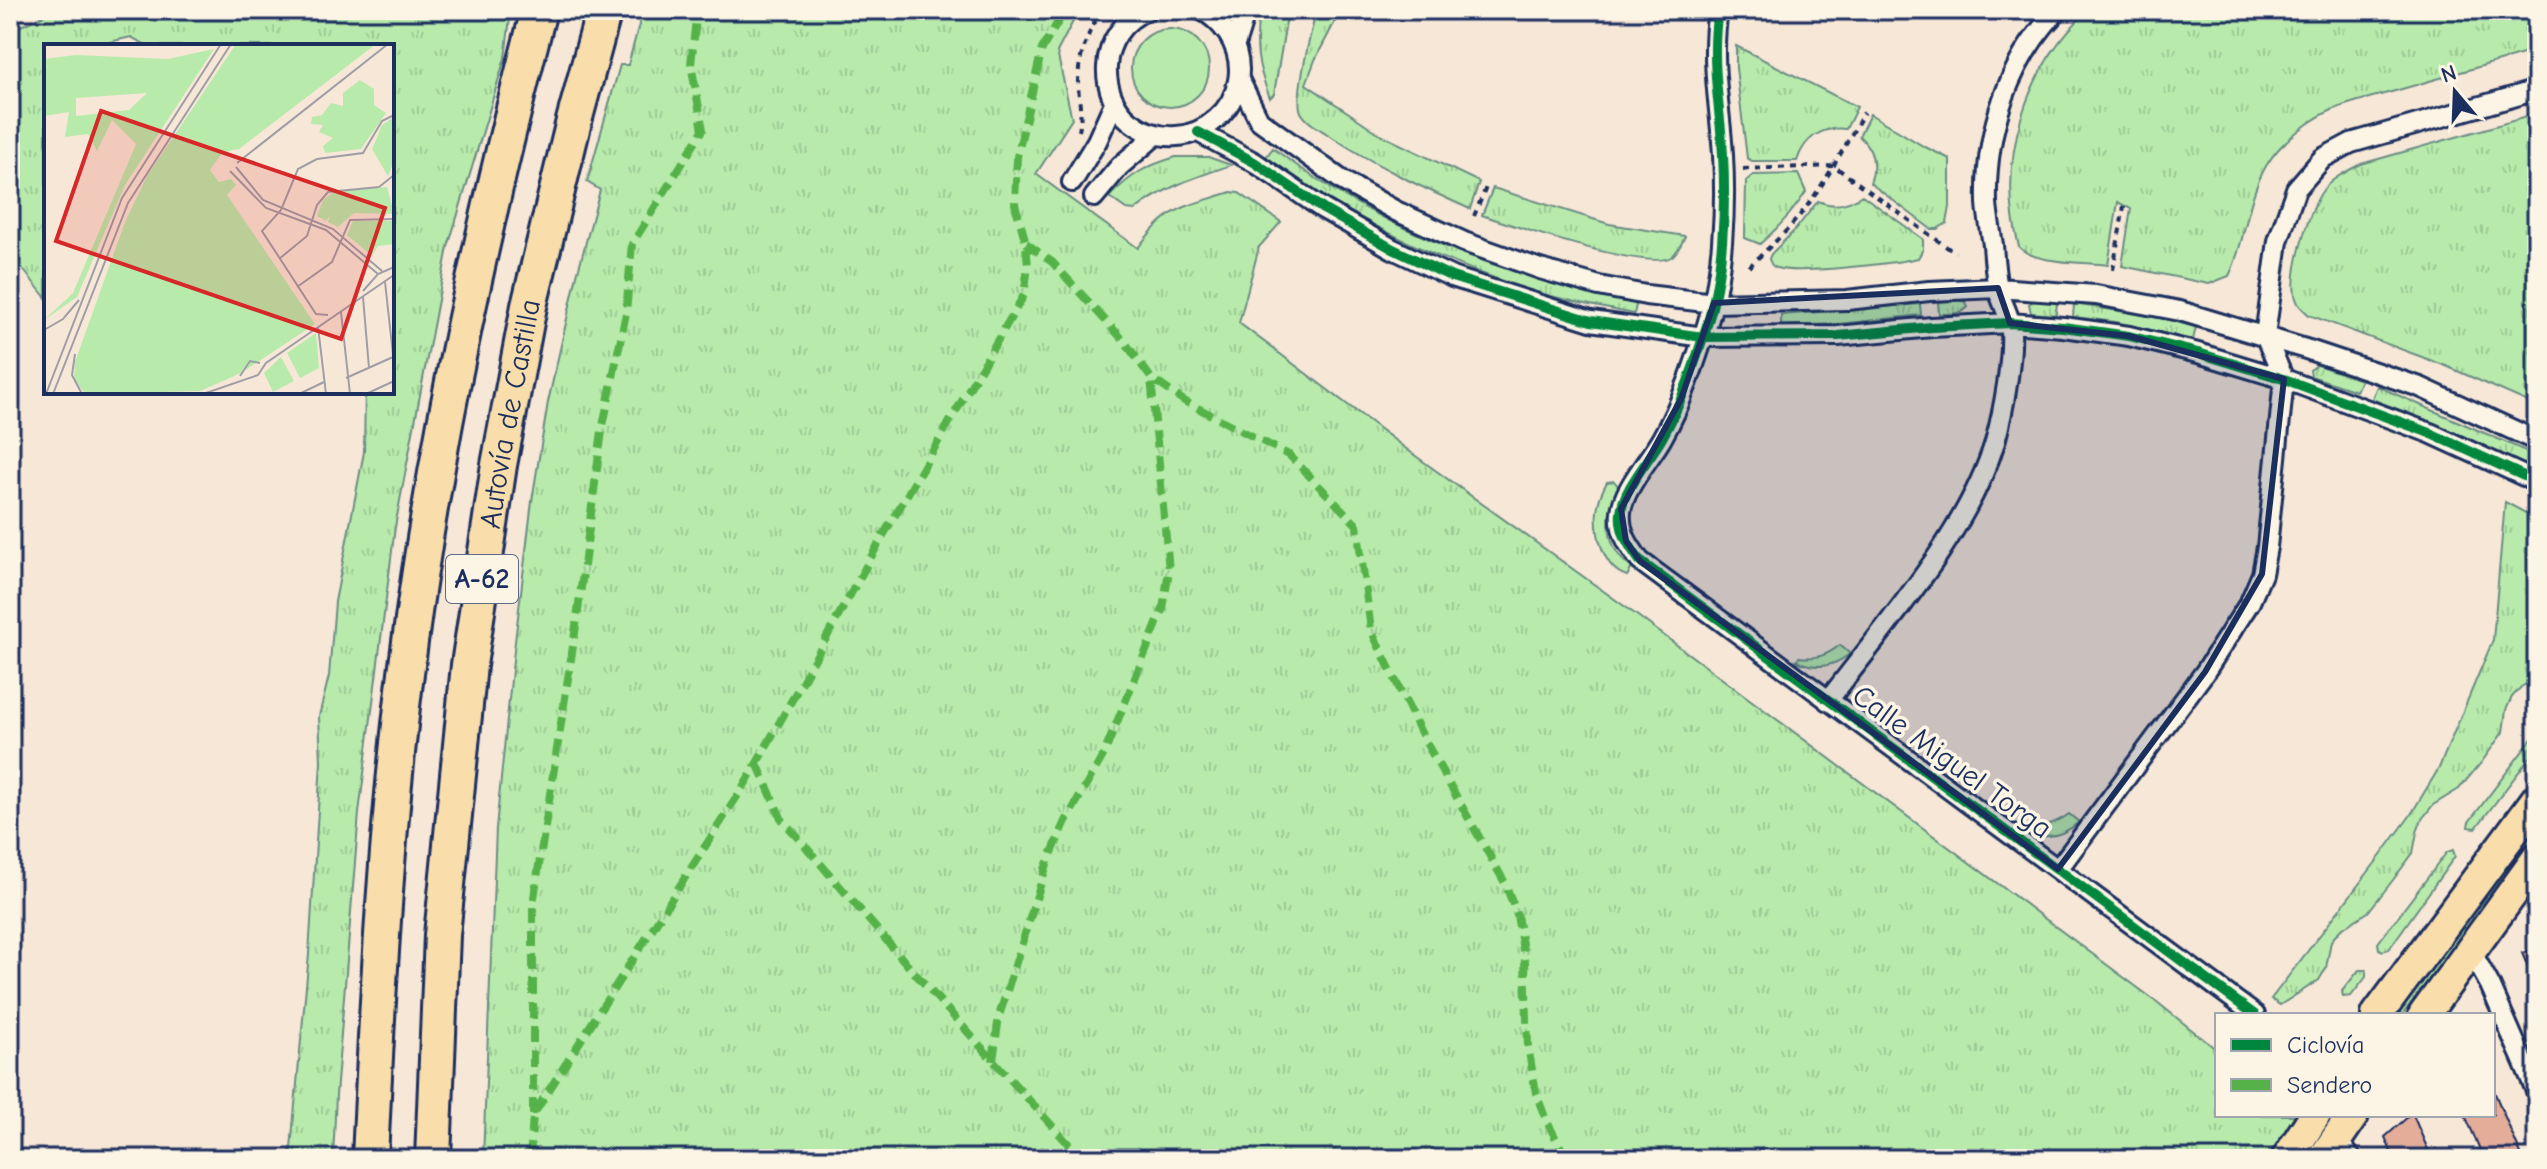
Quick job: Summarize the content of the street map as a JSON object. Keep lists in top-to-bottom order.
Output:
{
  "streets": {
    "highway": ["Autovía de Castilla", "A-62"],
    "street": ["Calle Miguel Torga"]
  },
  "legend": ["Ciclovía", "Sendero"],
  "north": "top"
}
